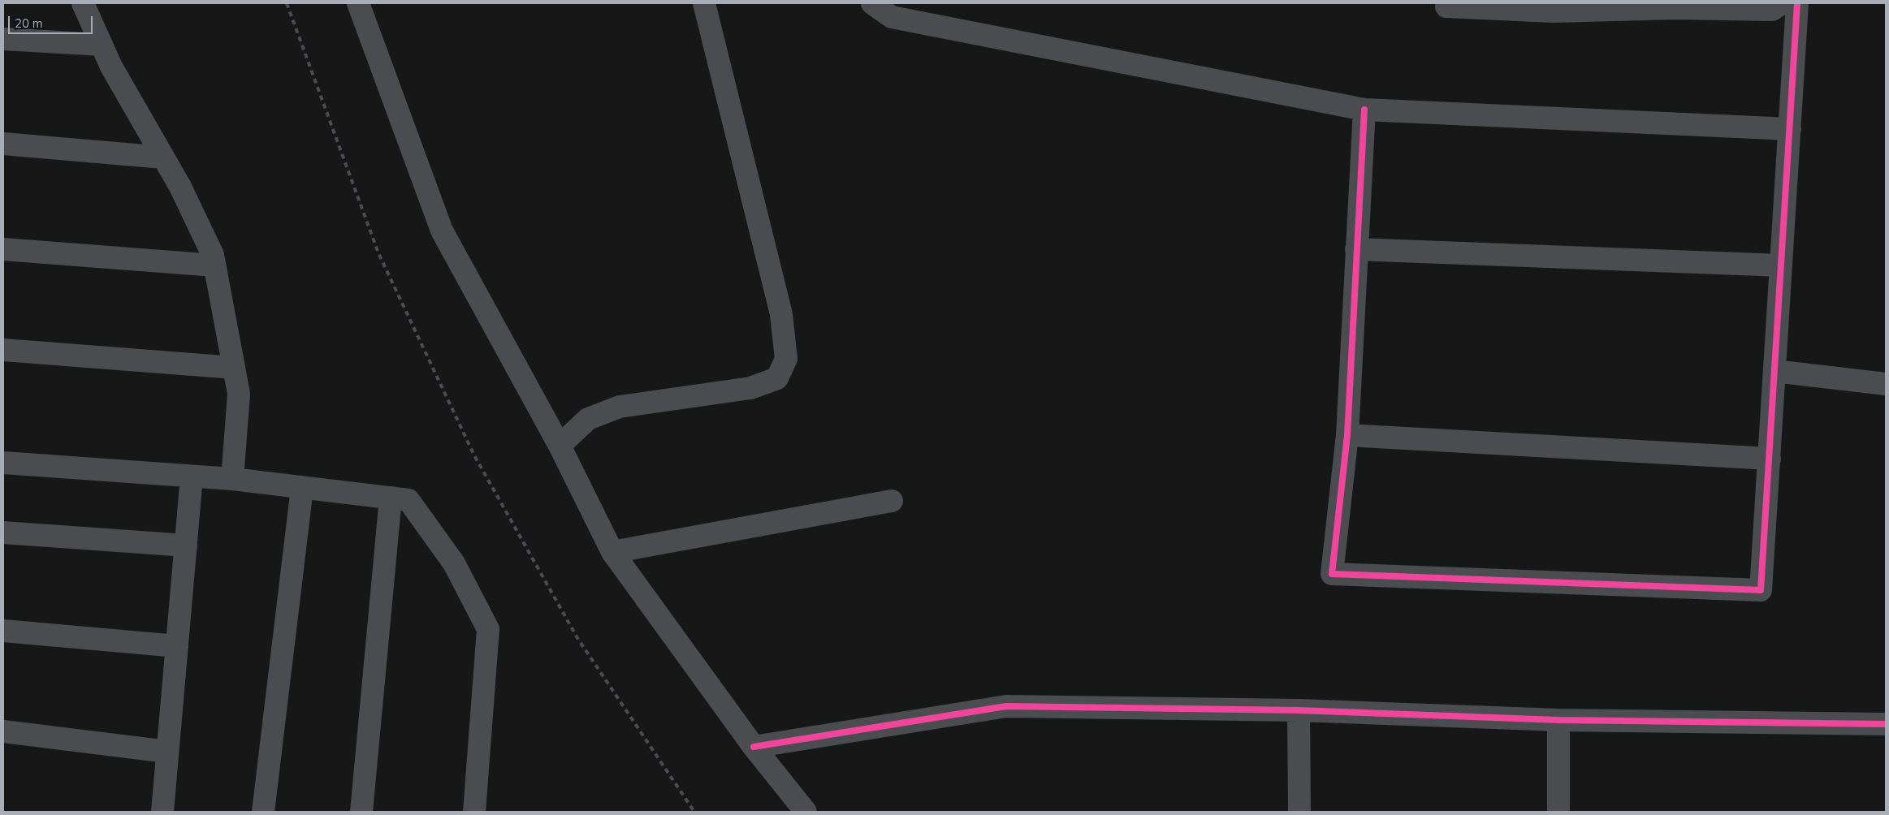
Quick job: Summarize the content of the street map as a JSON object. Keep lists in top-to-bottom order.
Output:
{
  "scale_bar": "20 m"
}
